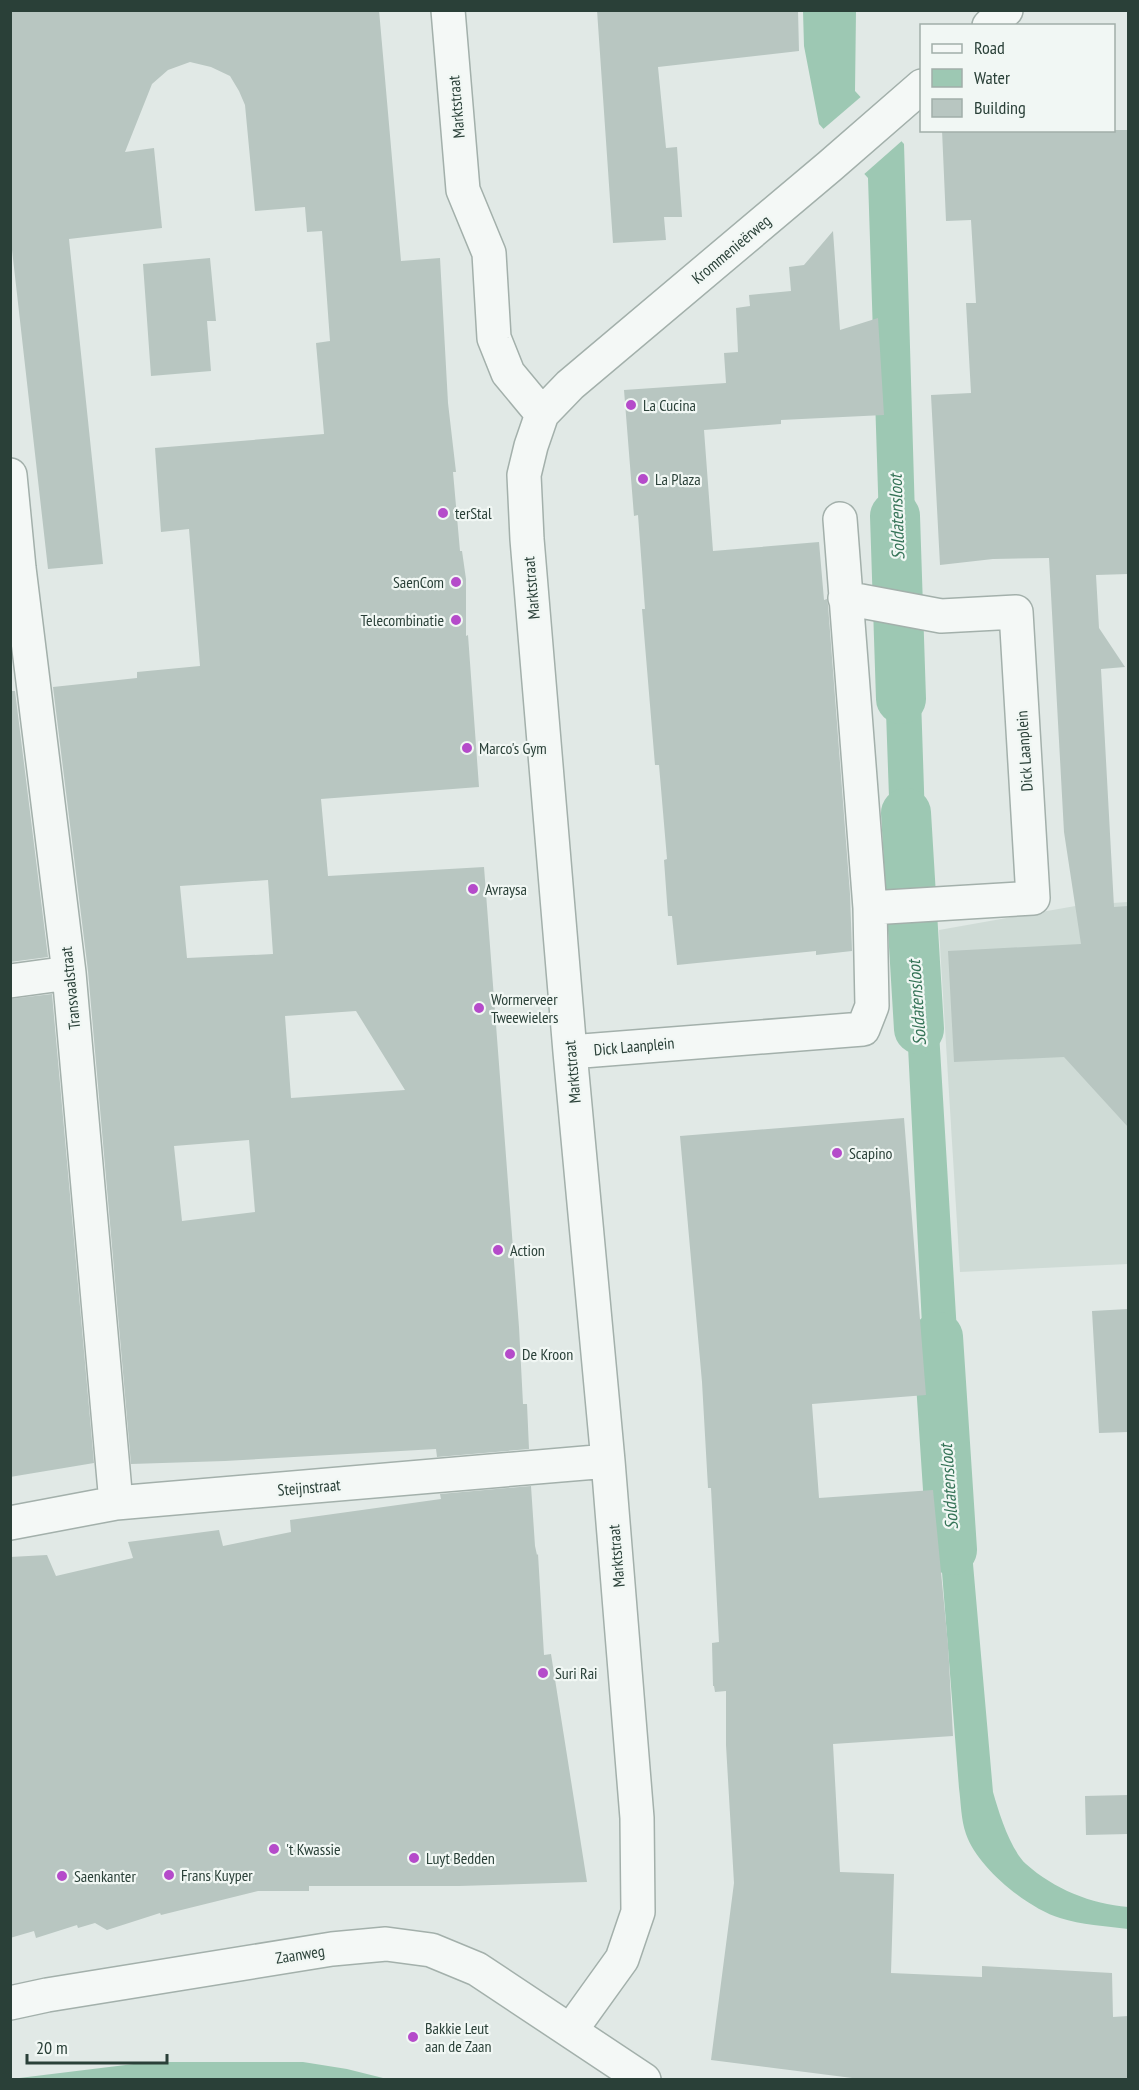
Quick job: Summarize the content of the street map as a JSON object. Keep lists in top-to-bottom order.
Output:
{
  "streets": {
    "street": [
      "Marktstraat",
      "Krommenieërweg",
      "Dick Laanplein",
      "Transvaalstraat",
      "Steijnstraat",
      "Zaanweg"
    ]
  },
  "crossings": [
    ["Marktstraat", "Krommenieërweg"],
    ["Marktstraat", "Dick Laanplein"],
    ["Marktstraat", "Steijnstraat"],
    ["Marktstraat", "Zaanweg"],
    ["Transvaalstraat", "Steijnstraat"]
  ],
  "water": ["Soldatensloot"],
  "places": [
    "La Cucina",
    "La Plaza",
    "terStal",
    "SaenCom",
    "Telecombinatie",
    "Marco's Gym",
    "Avraysa",
    "Wormerveer Tweewielers",
    "Scapino",
    "Action",
    "De Kroon",
    "Suri Rai",
    "'t Kwassie",
    "Luyt Bedden",
    "Frans Kuyper",
    "Saenkanter",
    "Bakkie Leut aan de Zaan"
  ],
  "legend": ["Road", "Water", "Building"],
  "scale_bar": "20 m"
}
